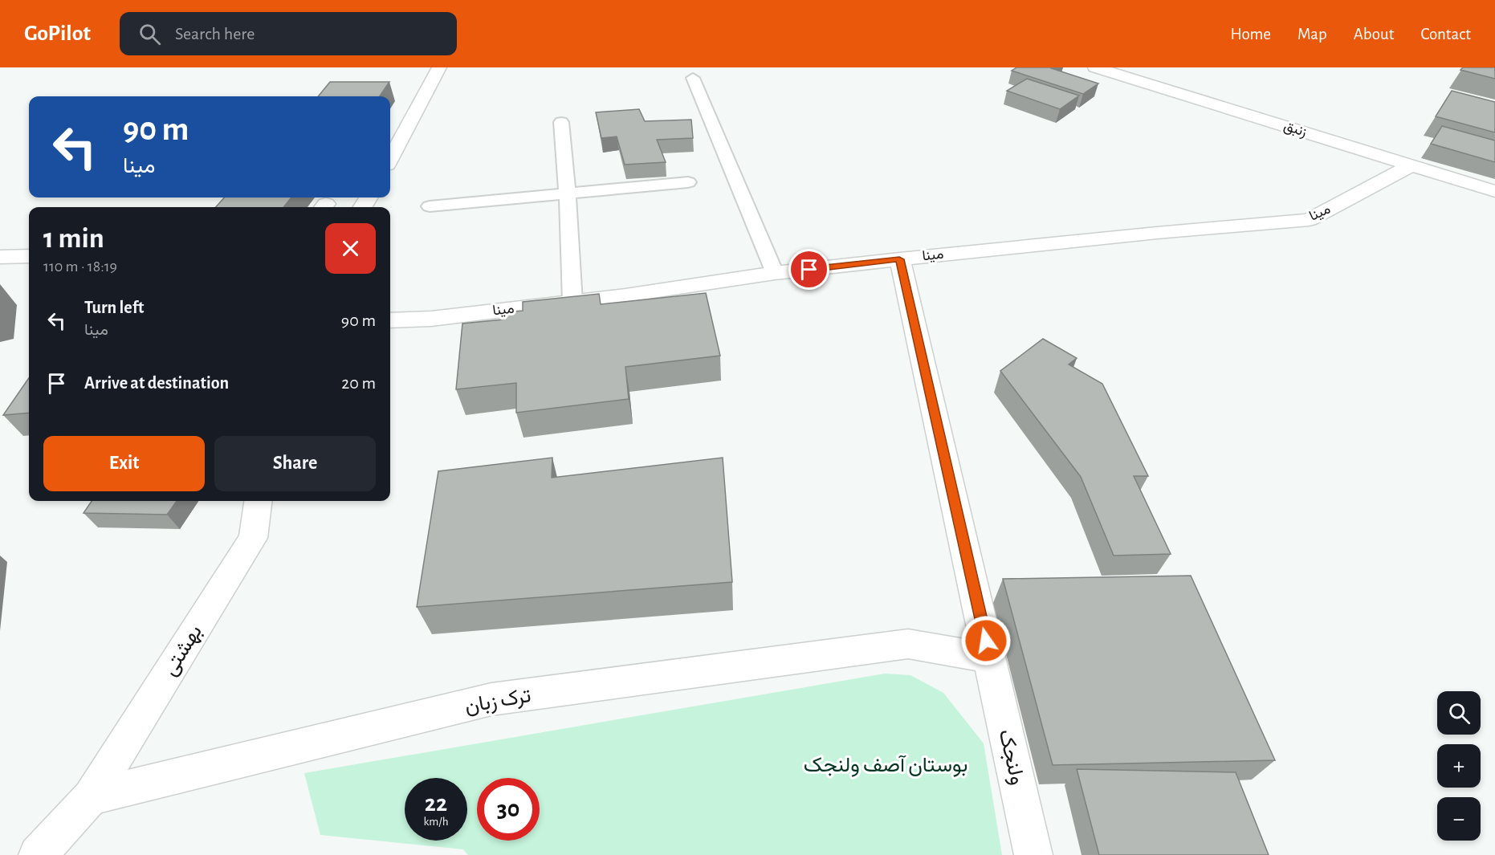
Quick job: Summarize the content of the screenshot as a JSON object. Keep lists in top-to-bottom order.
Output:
{
  "streets": {
    "street": [
      "زنبق",
      "مینا",
      "بهشتی",
      "ترک زبان",
      "ولنجک"
    ]
  },
  "crossings": [
    ["زنبق", "مینا"],
    ["مینا", "ولنجک"],
    ["بهشتی", "ترک زبان"],
    ["ترک زبان", "ولنجک"]
  ],
  "parks": ["بوستان آصف ولنجک"],
  "page": {
    "header": "GoPilot",
    "search": "Search here",
    "nav": [
      "Home",
      "Map",
      "About",
      "Contact"
    ],
    "turn": ["90 m", "مینا"],
    "heading": ["1 min", "110 m · 18:19"],
    "list": [
      {
        "name": "Turn left",
        "note": "مینا",
        "value": "90 m"
      },
      {
        "name": "Arrive at destination",
        "value": "20 m"
      }
    ],
    "buttons": ["Exit", "Share"],
    "map_buttons": ["+", "−"],
    "speed": "22 km/h",
    "limit": "30"
  }
}
